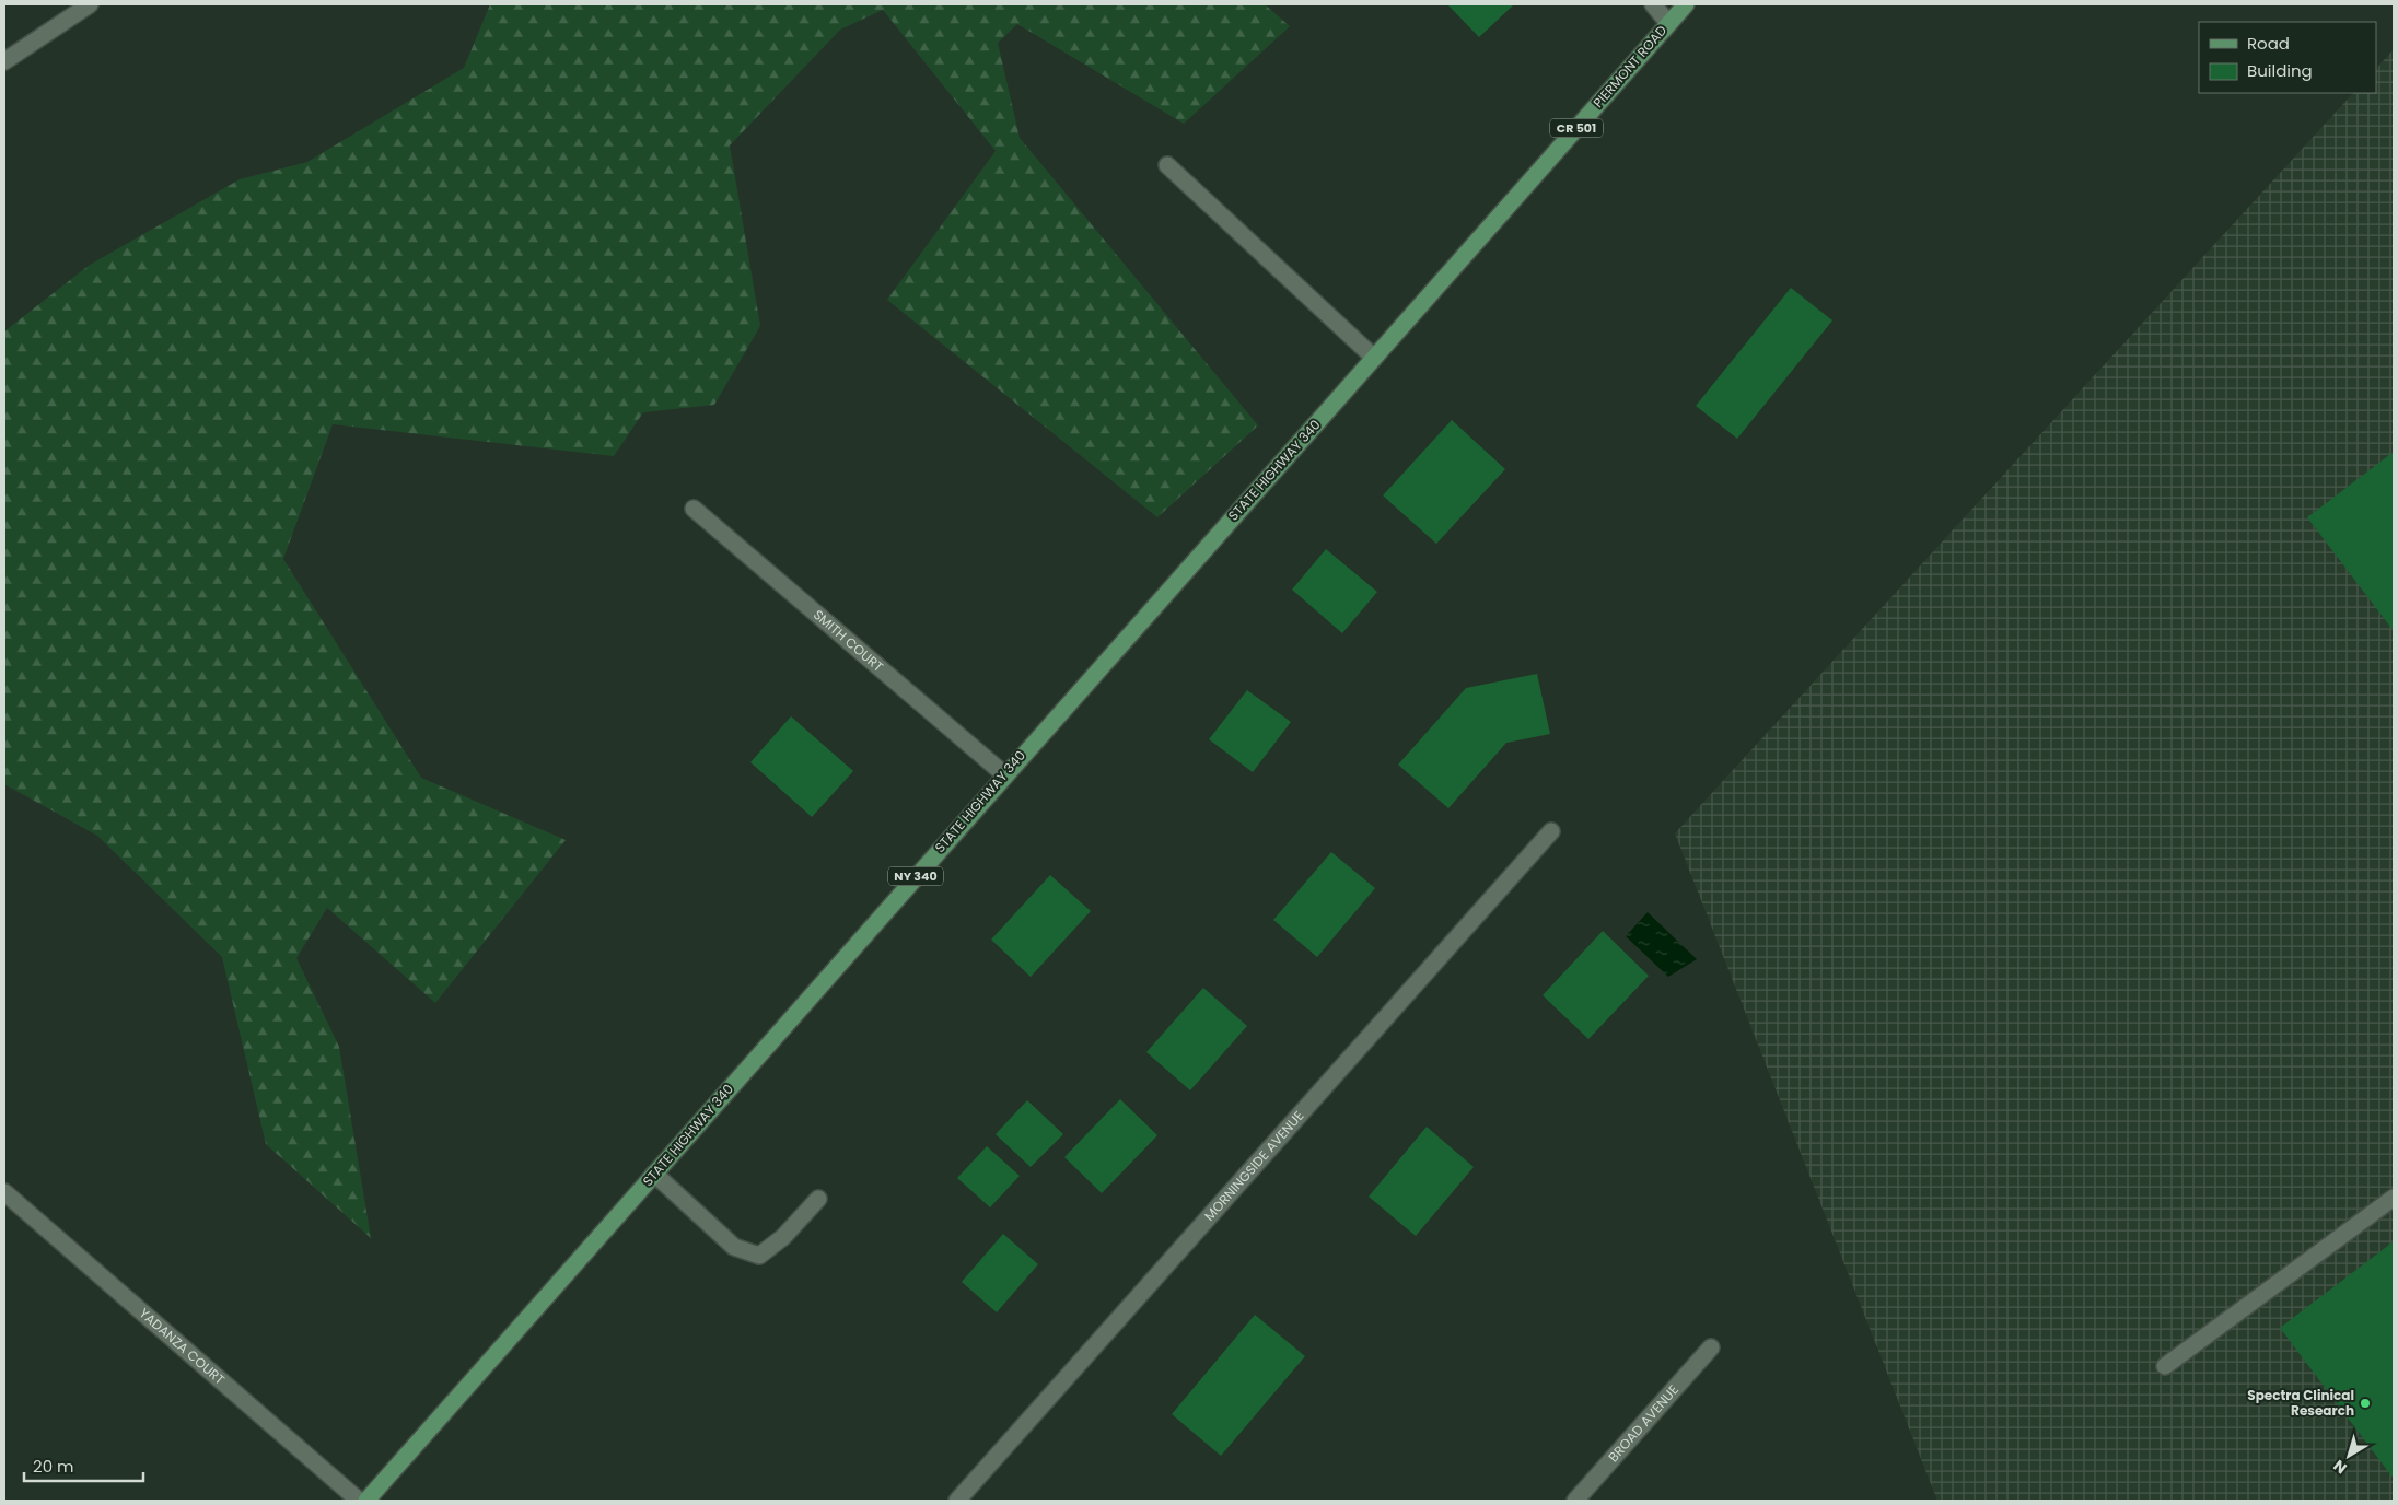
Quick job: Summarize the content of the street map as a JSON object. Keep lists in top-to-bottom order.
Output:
{
  "streets": {
    "main road": [
      "PIERMONT ROAD",
      "CR 501",
      "STATE HIGHWAY 340",
      "NY 340"
    ],
    "street": [
      "SMITH COURT",
      "MORNINGSIDE AVENUE",
      "YADANZA COURT",
      "BROAD AVENUE"
    ]
  },
  "crossings": [
    ["PIERMONT ROAD", "STATE HIGHWAY 340"],
    ["STATE HIGHWAY 340", "SMITH COURT"]
  ],
  "places": ["Spectra Clinical Research"],
  "legend": ["Road", "Building"],
  "scale_bar": "20 m",
  "north": "bottom left"
}
